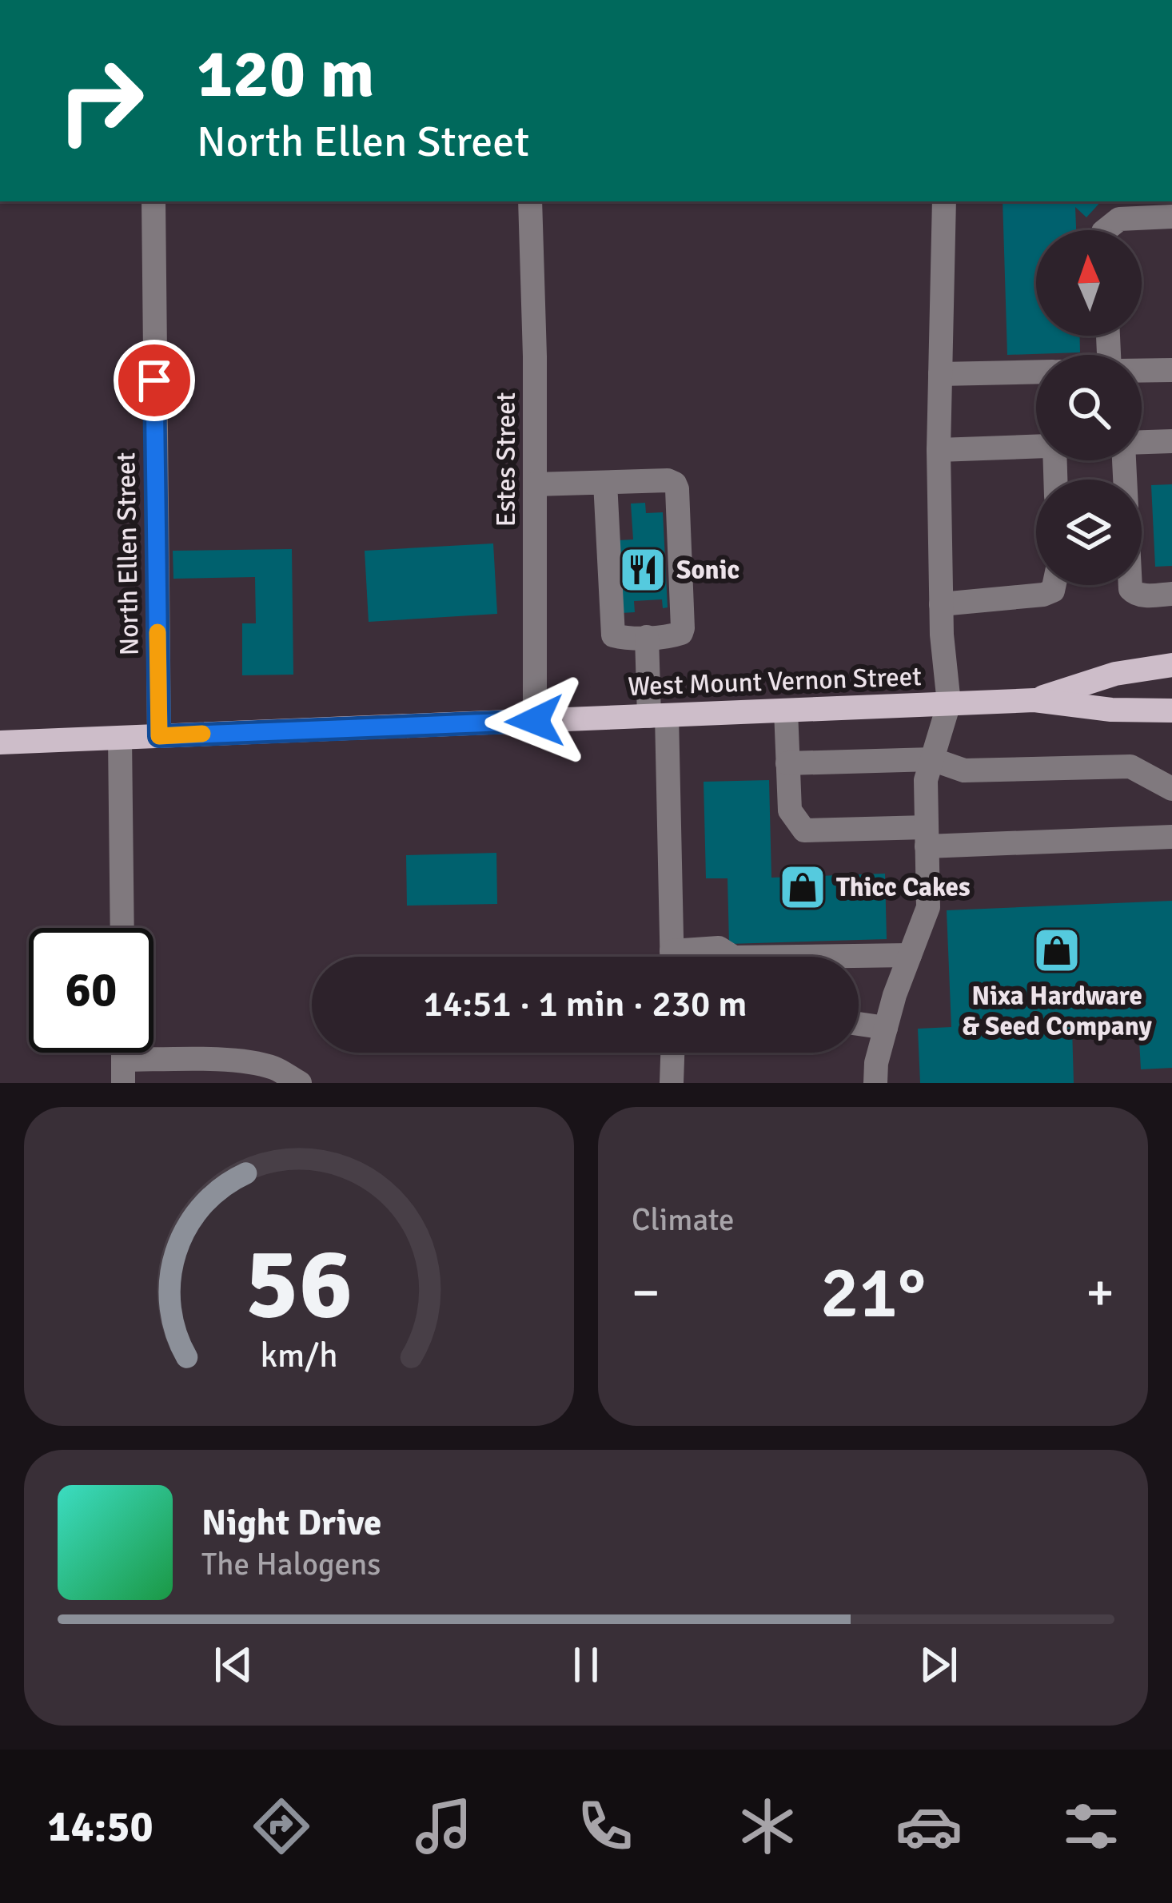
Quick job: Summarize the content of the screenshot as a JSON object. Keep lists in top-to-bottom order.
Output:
{
  "streets": {
    "main road": ["West Mount Vernon Street"],
    "street": ["Estes Street", "North Ellen Street"]
  },
  "crossings": [
    ["Estes Street", "West Mount Vernon Street"],
    ["North Ellen Street", "West Mount Vernon Street"]
  ],
  "places": {
    "restaurant": ["Sonic"],
    "shop": ["Thicc Cakes", "Nixa Hardware & Seed Company"]
  },
  "north": "top",
  "page": {
    "turn": ["120 m", "North Ellen Street"],
    "limit": "60",
    "trip": "14:51 · 1 min · 230 m",
    "tile": "Climate",
    "heat": ["−", "21°", "+"],
    "song": ["Night Drive", "The Halogens"],
    "tabs": "14:50",
    "gauge": ["56", "km/h"]
  }
}
